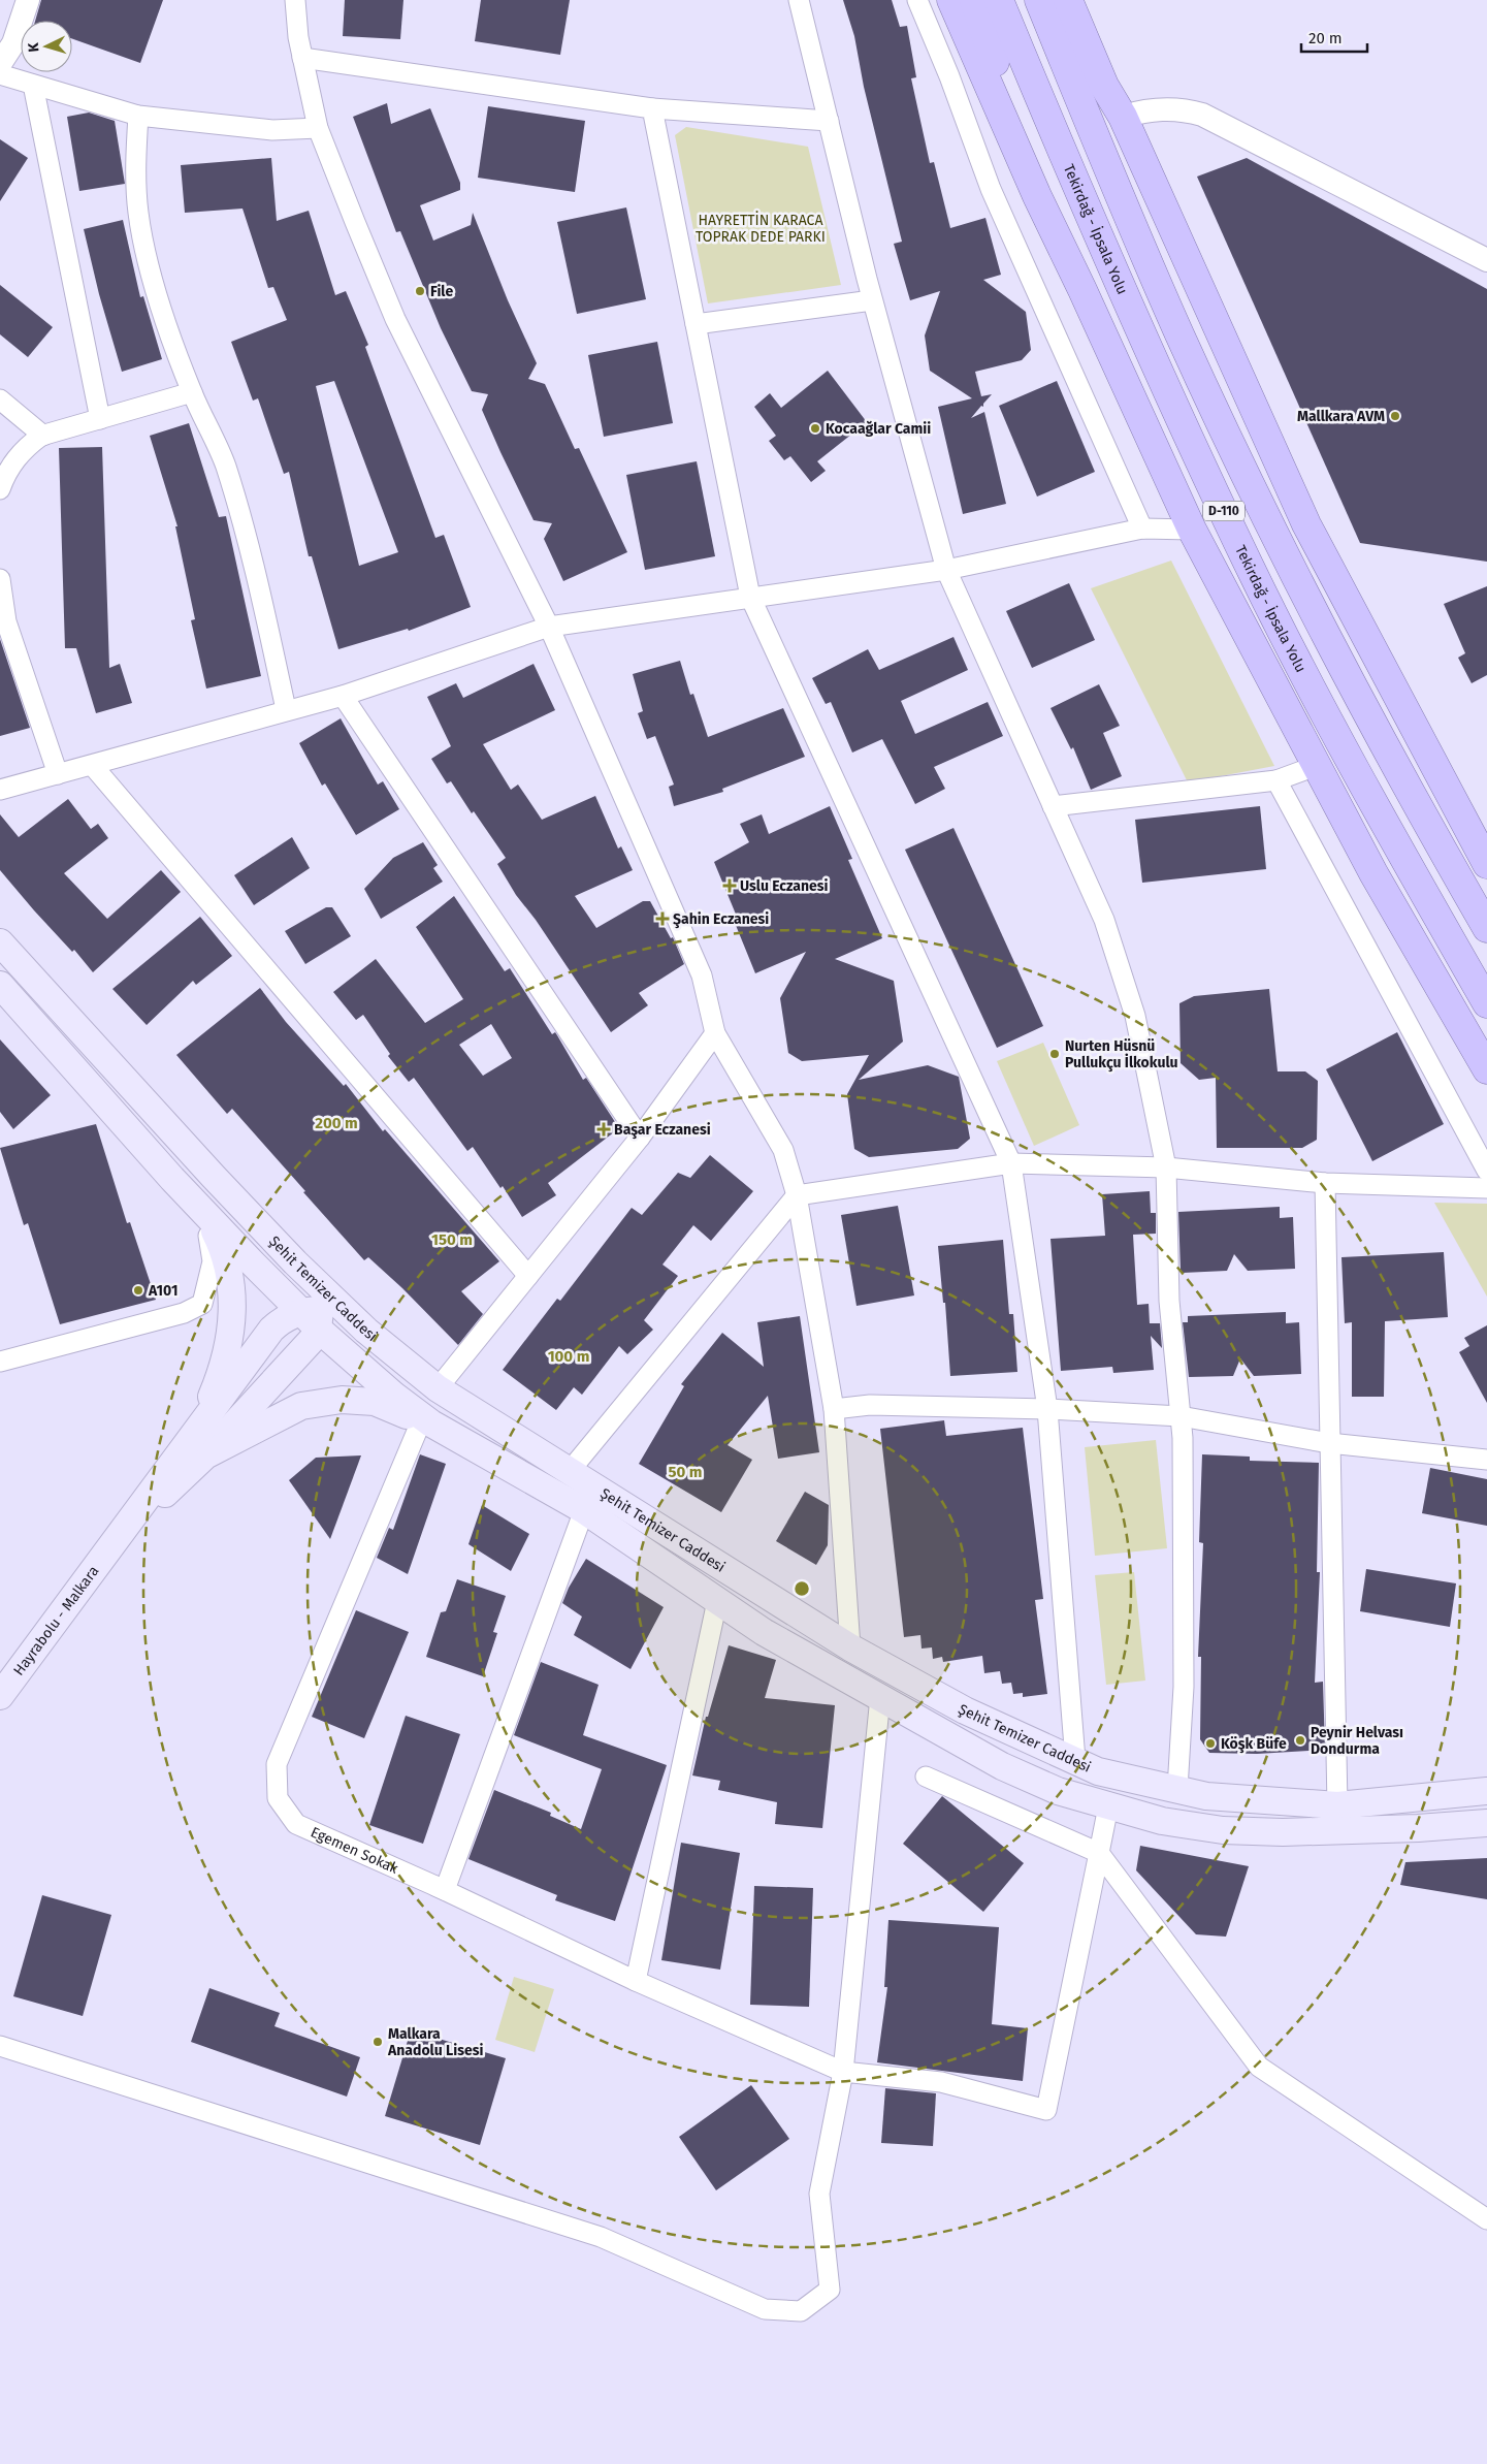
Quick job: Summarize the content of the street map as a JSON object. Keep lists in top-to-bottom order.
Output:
{
  "streets": {
    "highway": ["Tekirdağ - İpsala Yolu", "D-110"],
    "main road": ["Şehit Temizer Caddesi", "Hayrabolu - Malkara"],
    "street": ["Egemen Sokak"]
  },
  "crossings": [
    ["Şehit Temizer Caddesi", "Egemen Sokak"]
  ],
  "parks": ["HAYRETTİN KARACA TOPRAK DEDE PARKI"],
  "places": {
    "other": [
      "File",
      "Mallkara AVM",
      "Kocaağlar Camii",
      "Nurten Hüsnü Pullukçu İlkokulu",
      "A101",
      "Peynir Helvası Dondurma",
      "Köşk Büfe",
      "Malkara Anadolu Lisesi"
    ],
    "health": ["Uslu Eczanesi", "Şahin Eczanesi", "Başar Eczanesi"]
  },
  "scale_bar": "20 m",
  "north": "left",
  "rings": [
    "200 m",
    "150 m",
    "100 m",
    "50 m"
  ]
}
